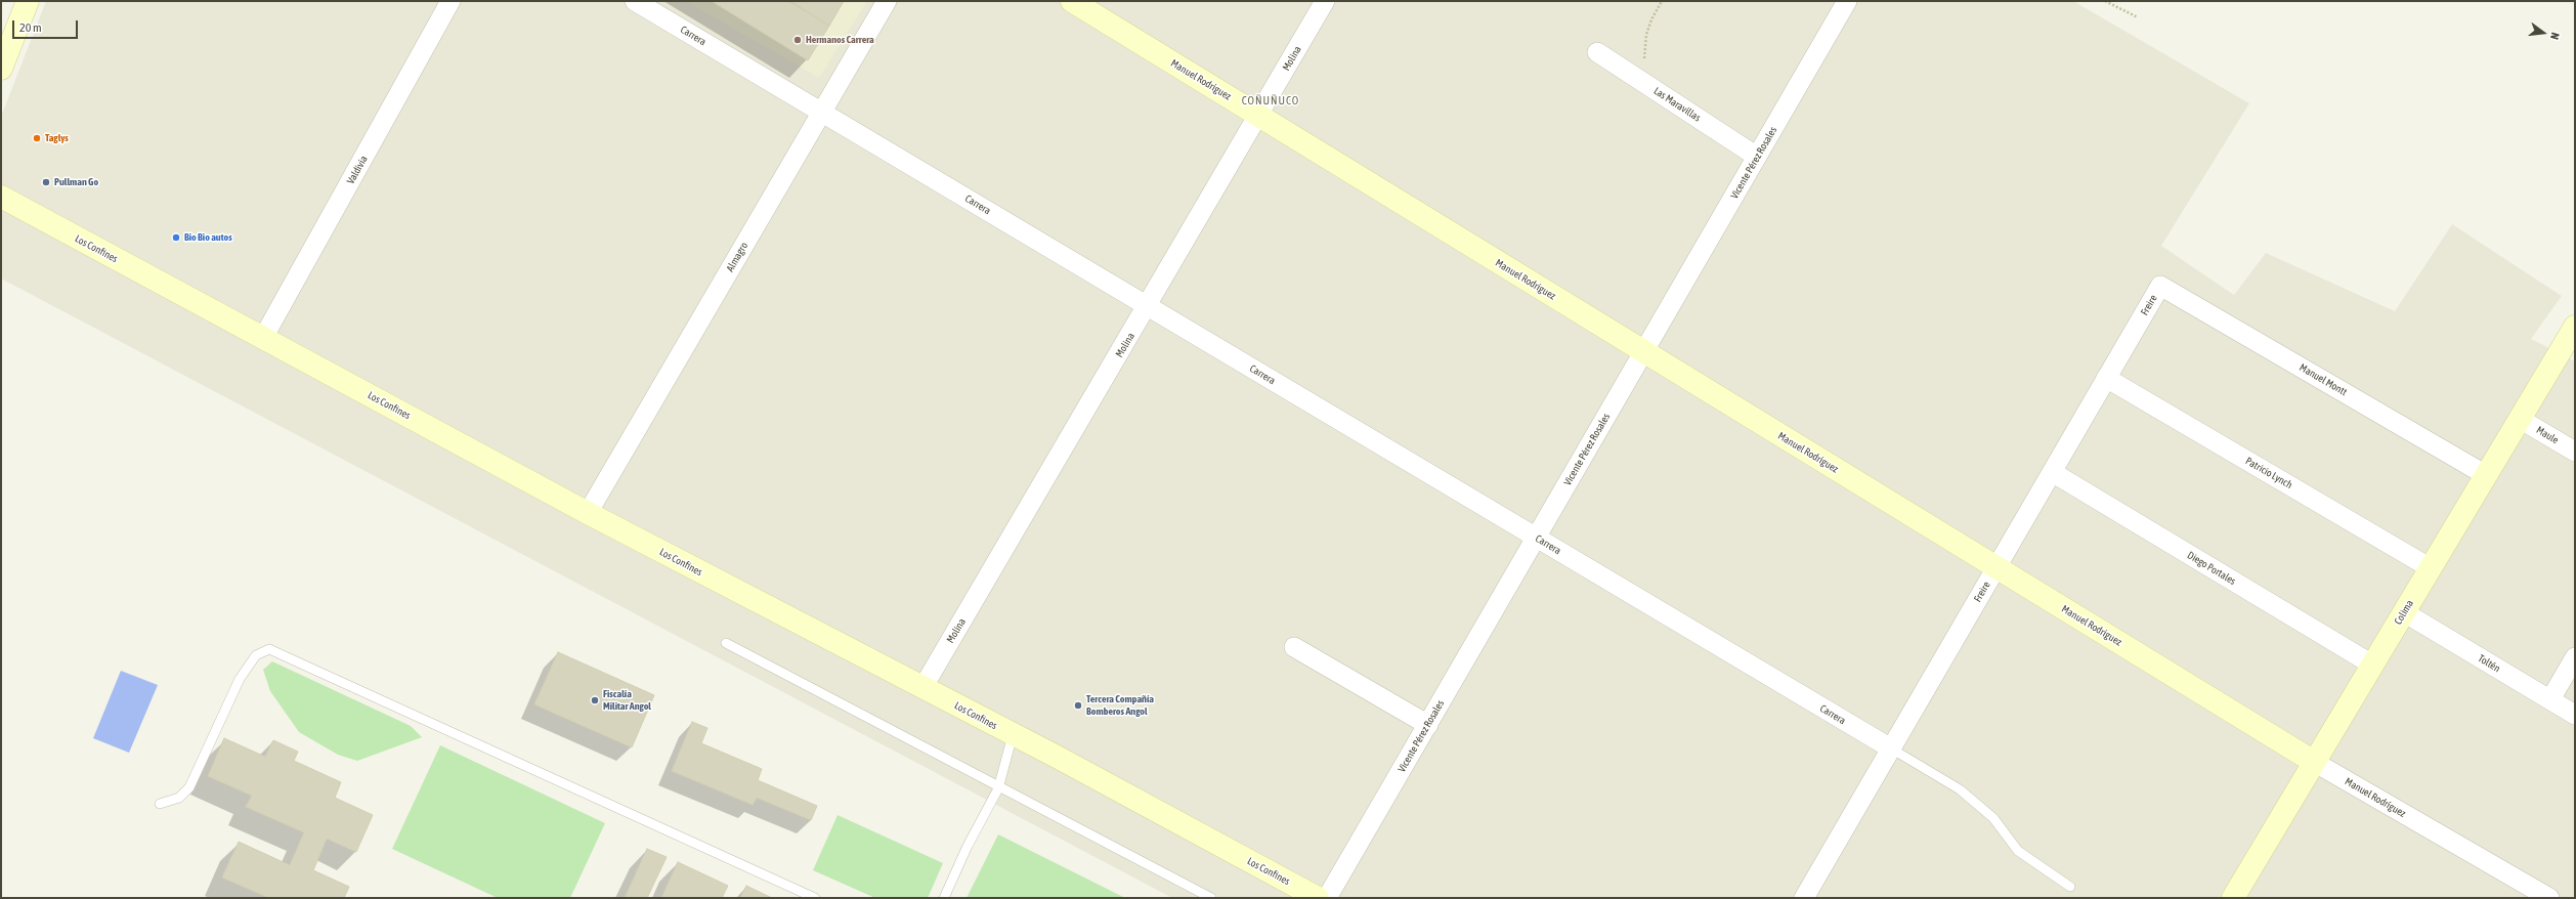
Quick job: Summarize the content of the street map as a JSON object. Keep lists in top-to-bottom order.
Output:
{
  "streets": {
    "main road": ["Manuel Rodríguez", "Los Confines", "Colima"],
    "street": [
      "Carrera",
      "Molina",
      "Las Maravillas",
      "Vicente Pérez Rosales",
      "Valdivia",
      "Almagro",
      "Freire",
      "Manuel Montt",
      "Maule",
      "Patricio Lynch",
      "Diego Portales",
      "Toltén"
    ]
  },
  "crossings": [
    ["Carrera", "Molina"],
    ["Carrera", "Vicente Pérez Rosales"],
    ["Carrera", "Almagro"],
    ["Carrera", "Freire"],
    ["Molina", "Manuel Rodríguez"],
    ["Molina", "Los Confines"],
    ["Manuel Rodríguez", "Vicente Pérez Rosales"],
    ["Manuel Rodríguez", "Freire"],
    ["Manuel Rodríguez", "Colima"],
    ["Las Maravillas", "Vicente Pérez Rosales"],
    ["Valdivia", "Los Confines"],
    ["Los Confines", "Almagro"],
    ["Freire", "Manuel Montt"],
    ["Freire", "Patricio Lynch"],
    ["Freire", "Diego Portales"],
    ["Manuel Montt", "Colima"],
    ["Maule", "Colima"],
    ["Patricio Lynch", "Colima"],
    ["Diego Portales", "Colima"],
    ["Colima", "Toltén"]
  ],
  "districts": ["COÑUÑUCO"],
  "places": [
    "Hermanos Carrera",
    "Taglys",
    "Pullman Go",
    "Bio Bio autos",
    "Fiscalía Militar Angol",
    "Tercera Compañía Bomberos Angol"
  ],
  "scale_bar": "20 m",
  "north": "right"
}
